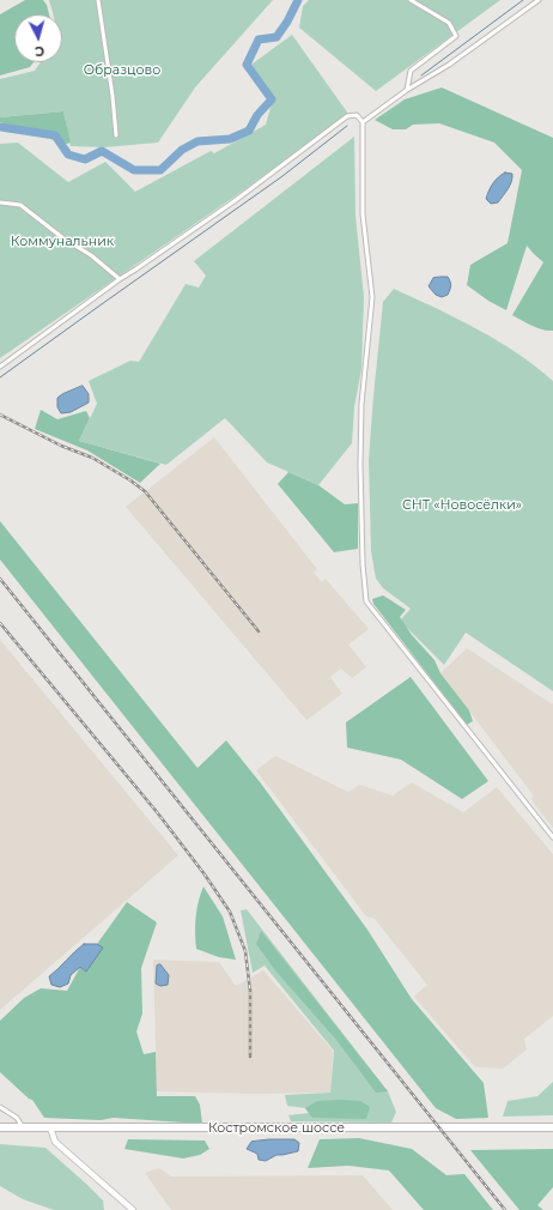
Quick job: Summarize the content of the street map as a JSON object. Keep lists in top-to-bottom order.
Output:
{
  "streets": {
    "highway": ["Костромское шоссе"]
  },
  "parks": ["Образцово", "Коммунальник", "СНТ «Новосёлки»"],
  "north": "bottom"
}
